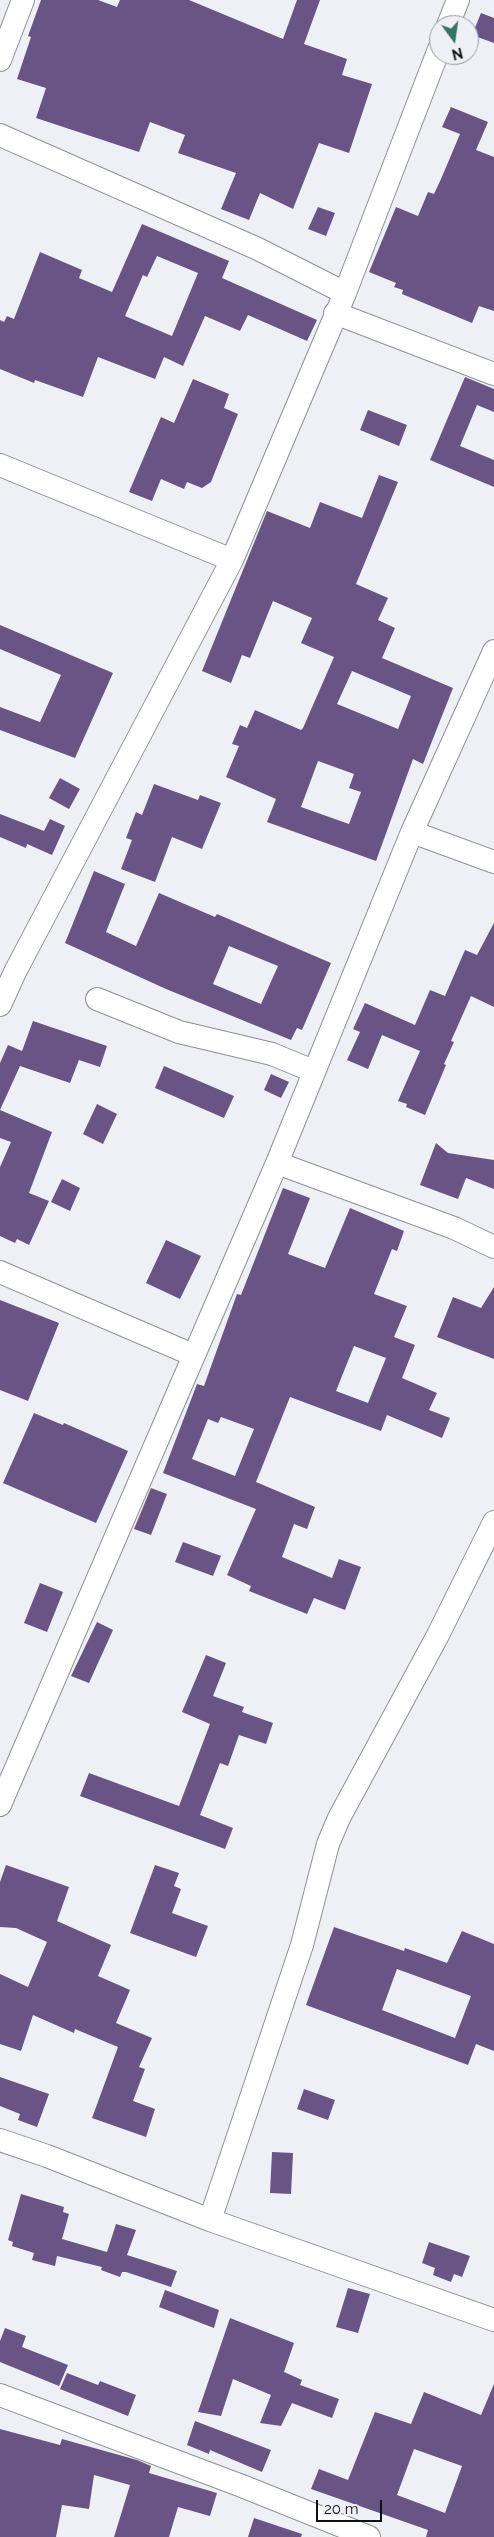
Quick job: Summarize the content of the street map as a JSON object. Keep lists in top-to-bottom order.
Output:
{
  "scale_bar": "20 m",
  "north": "bottom"
}
